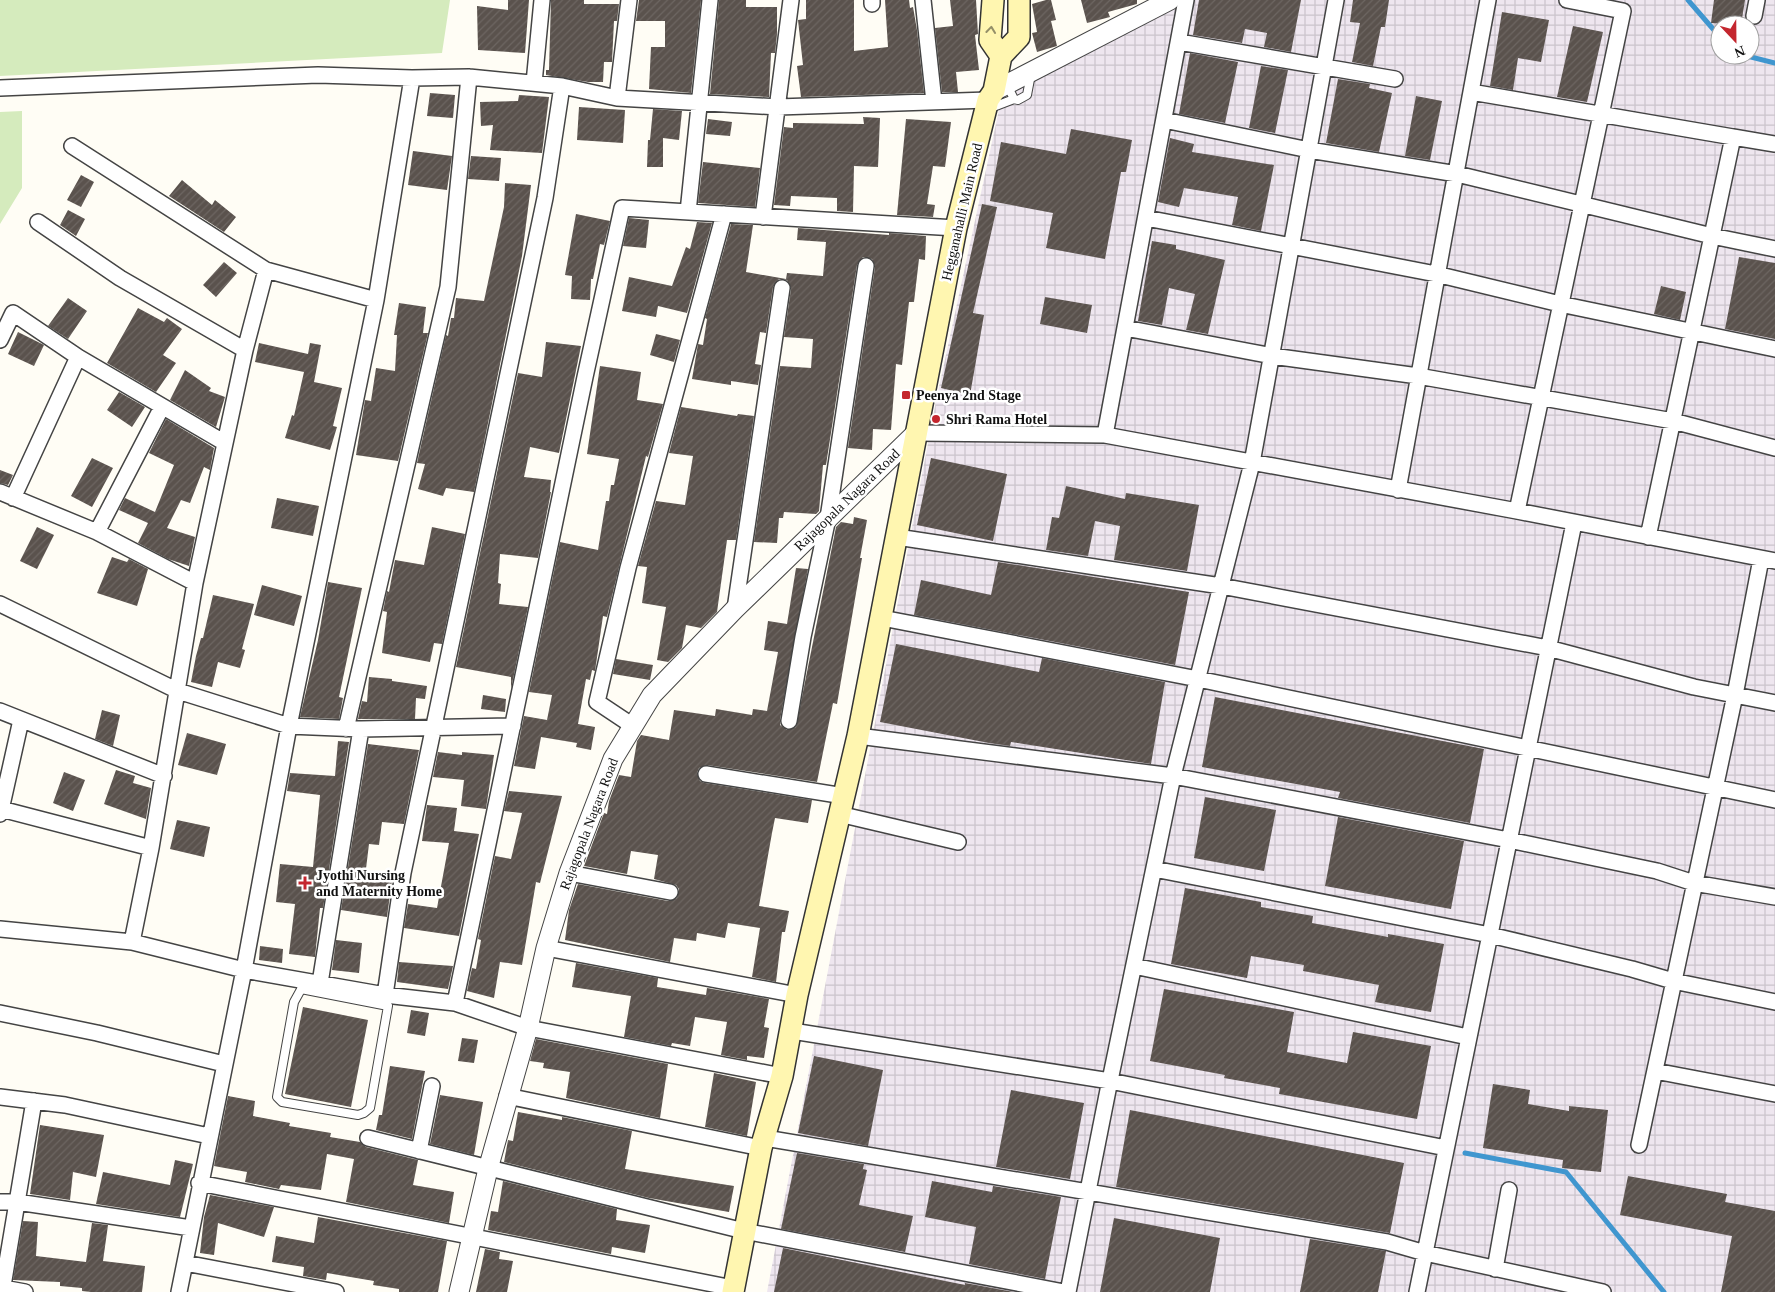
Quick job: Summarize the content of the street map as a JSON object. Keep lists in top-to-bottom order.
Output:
{
  "streets": {
    "main road": ["Hegganahalli Main Road"],
    "street": ["Rajagopala Nagara Road"]
  },
  "crossings": [
    ["Hegganahalli Main Road", "Rajagopala Nagara Road"]
  ],
  "places": {
    "transit": ["Peenya 2nd Stage"],
    "other": ["Shri Rama Hotel"],
    "health": ["Jyothi Nursing and Maternity Home"]
  },
  "north": "bottom"
}
